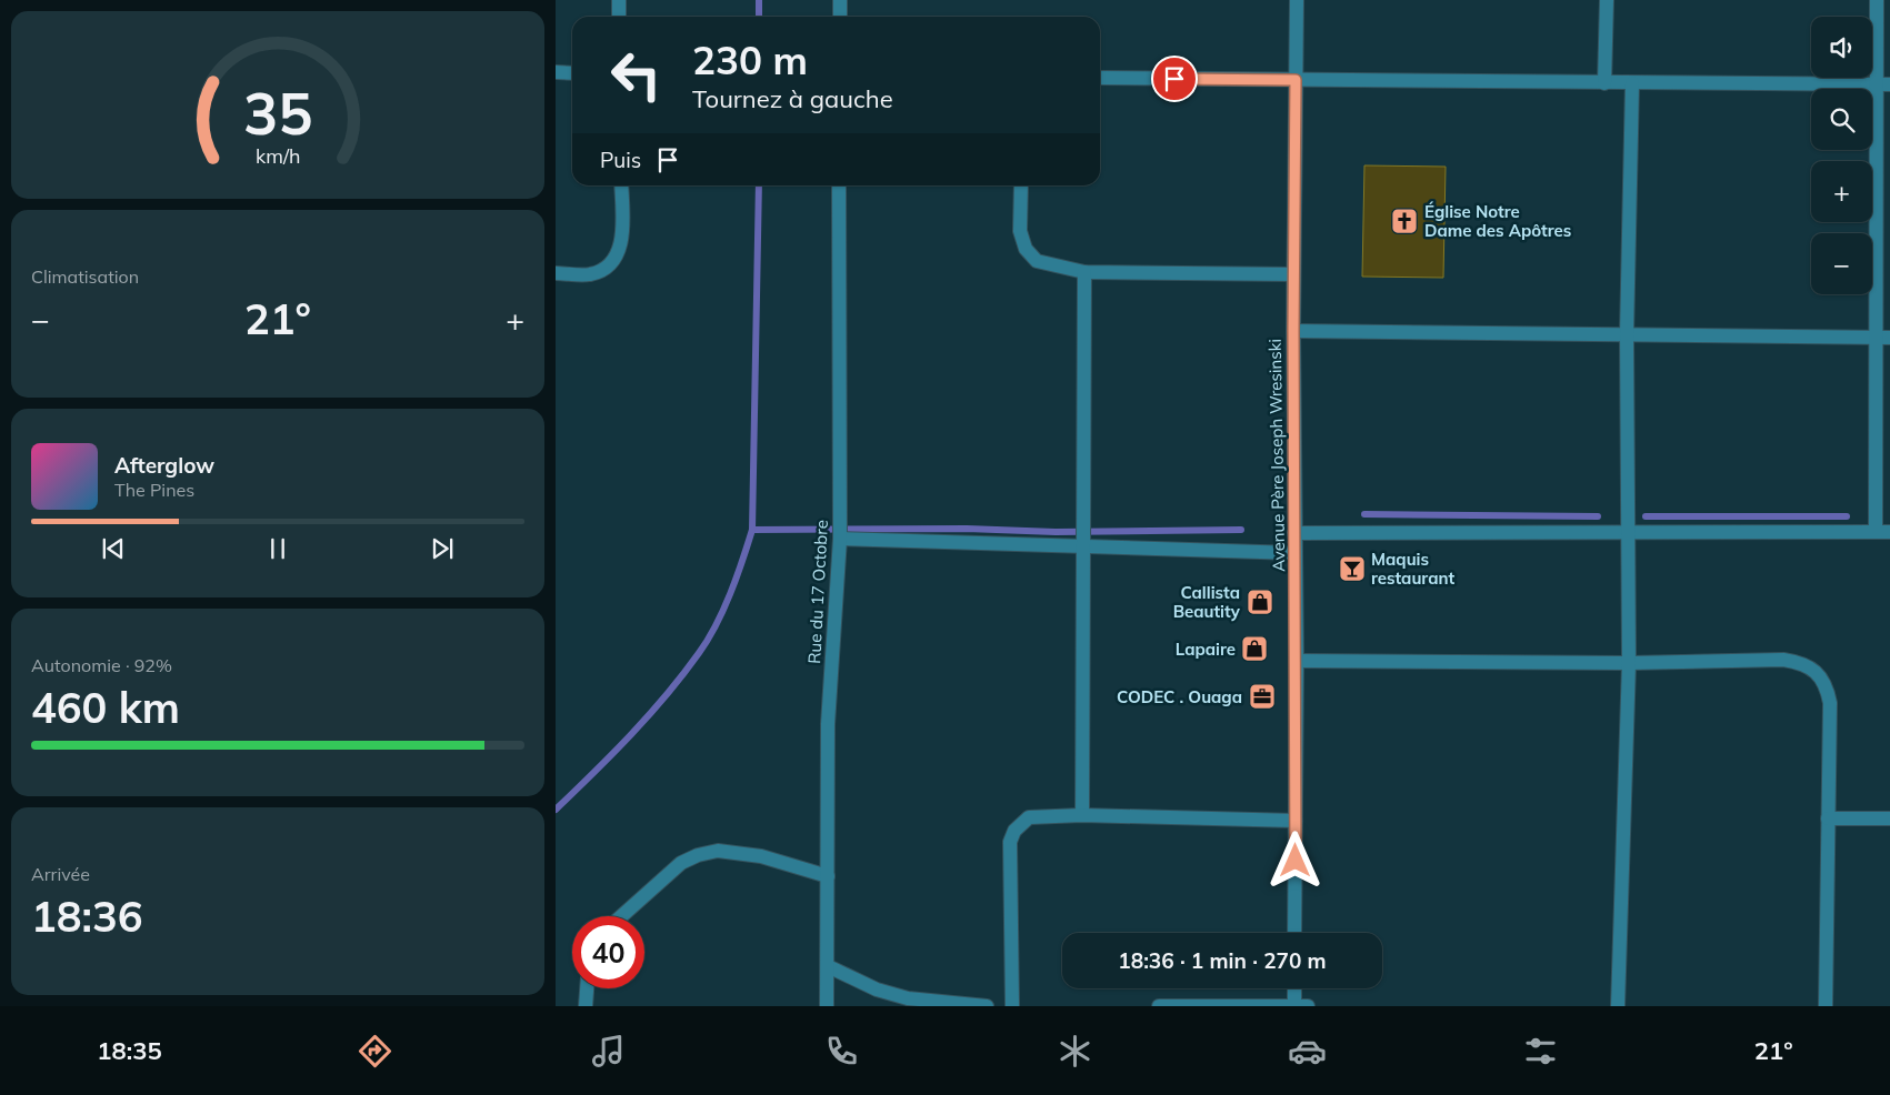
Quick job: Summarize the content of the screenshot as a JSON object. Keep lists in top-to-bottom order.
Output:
{
  "streets": {
    "street": ["Avenue Père Joseph Wresinski", "Rue du 17 Octobre"]
  },
  "places": {
    "church": ["Église Notre Dame des Apôtres"],
    "bar": ["Maquis restaurant"],
    "shop": ["Callista Beautity", "Lapaire"],
    "office": ["CODEC . Ouaga"]
  },
  "page": {
    "map_buttons": ["+", "−"],
    "turn": ["230 m", "Tournez à gauche"],
    "then": "Puis",
    "tile": [
      "Climatisation",
      ["Autonomie · 92%", "460 km"],
      ["Arrivée", "18:36"]
    ],
    "heat": ["−", "21°", "+"],
    "song": ["Afterglow", "The Pines"],
    "limit": "40",
    "trip": "18:36 · 1 min · 270 m",
    "tabs": ["18:35", "21°"],
    "gauge": ["35", "km/h"]
  }
}
